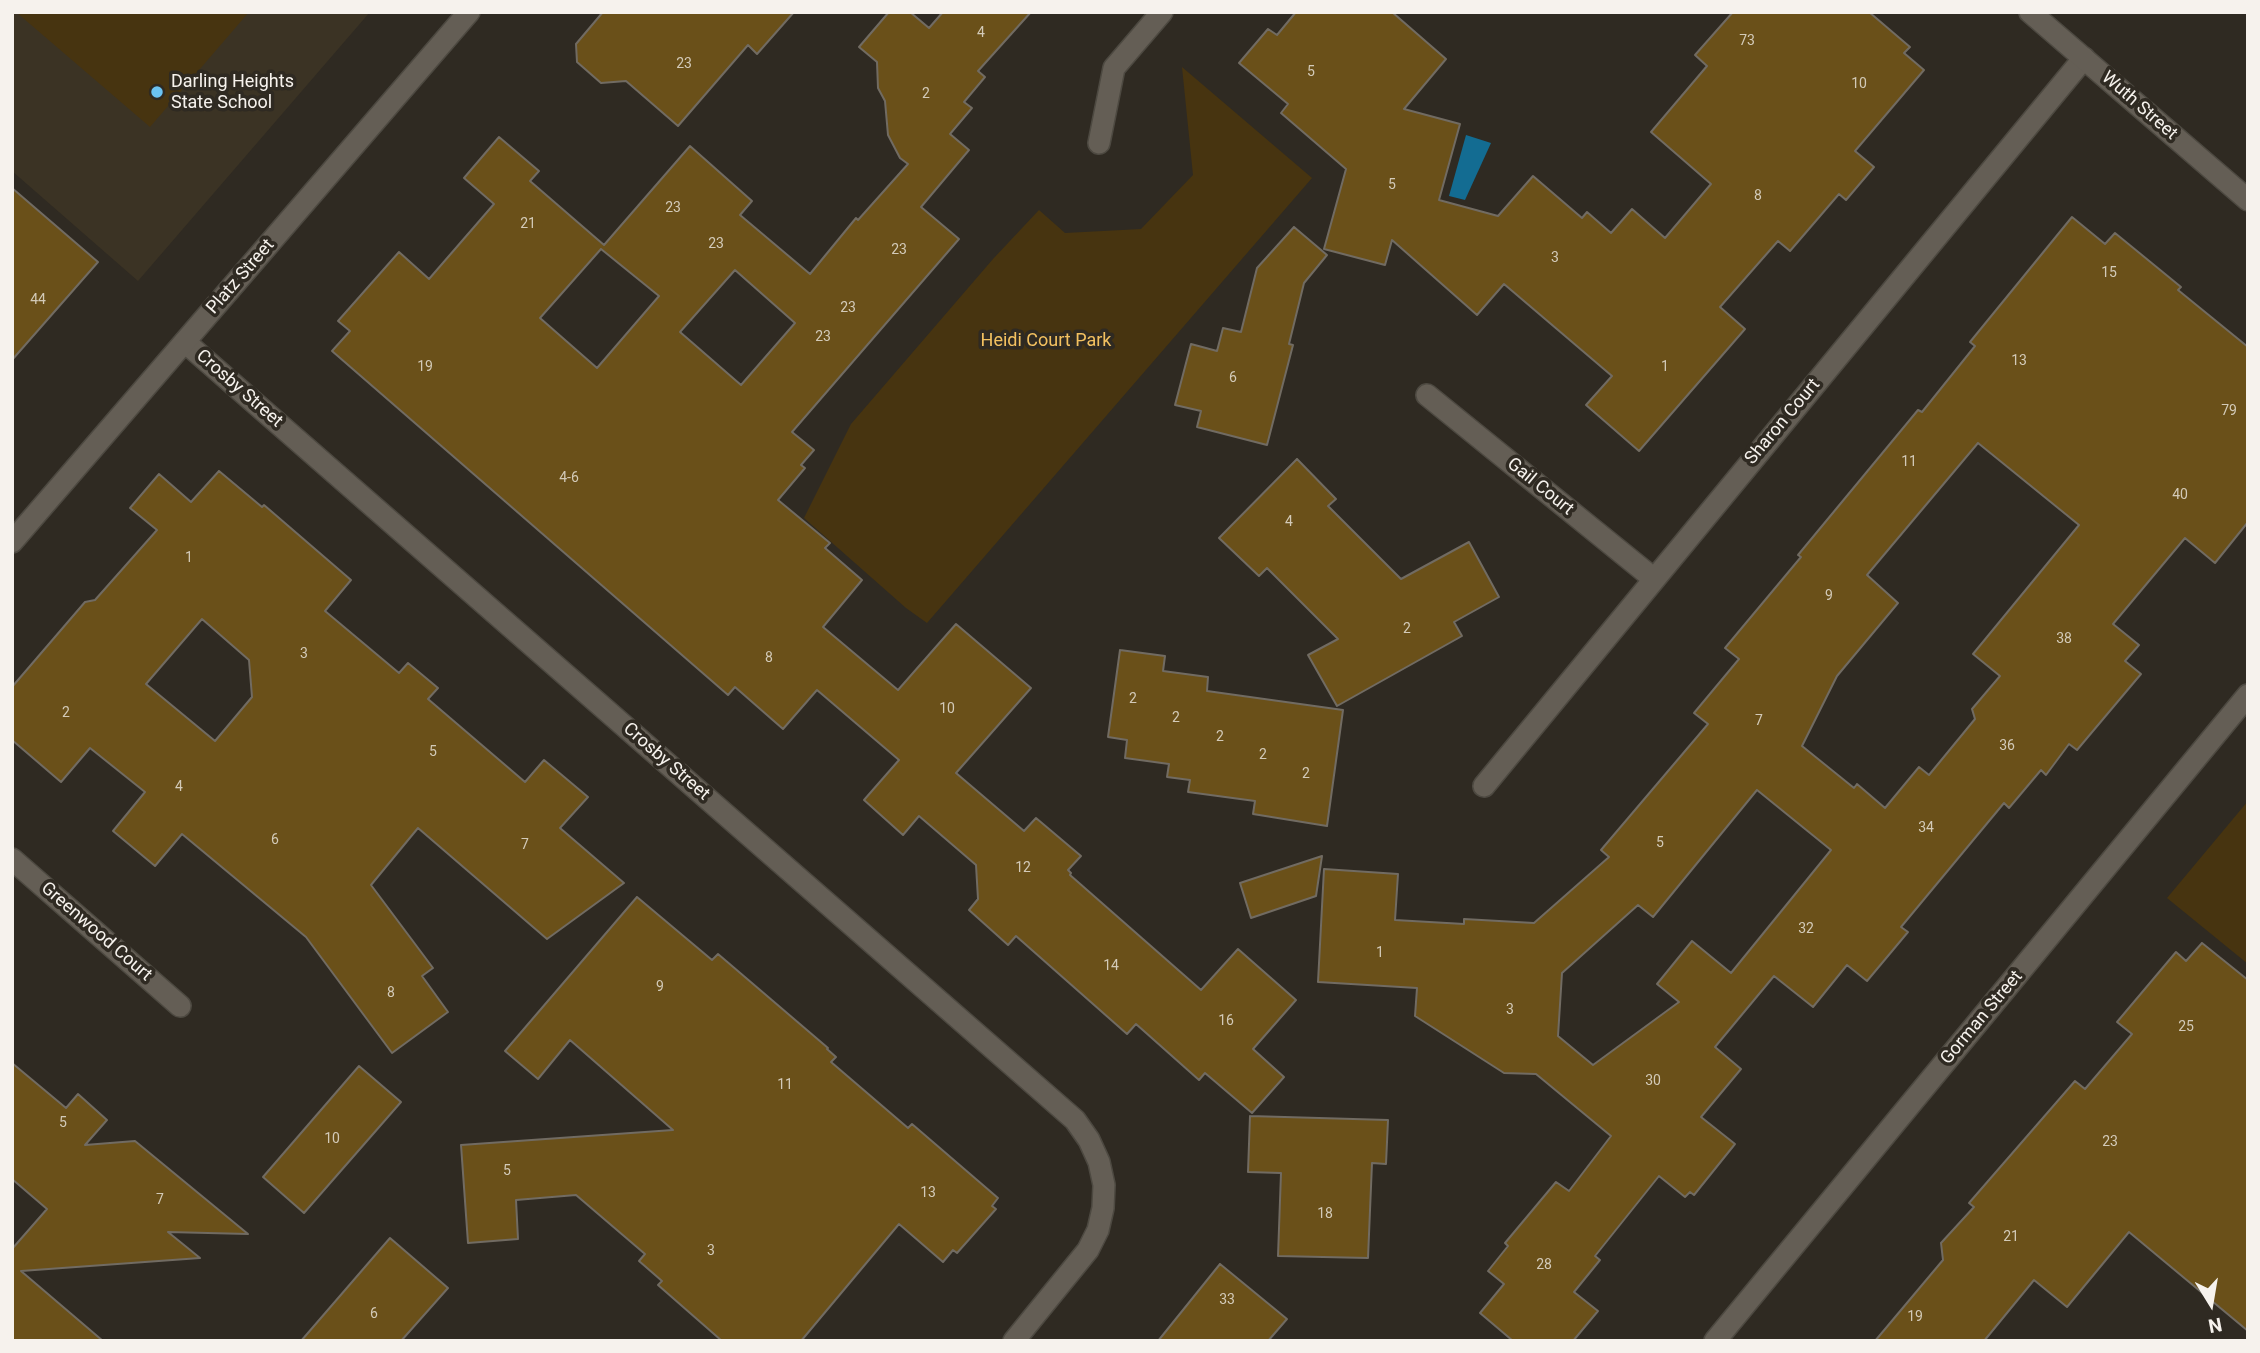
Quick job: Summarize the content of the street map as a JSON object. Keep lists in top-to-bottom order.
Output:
{
  "streets": {
    "street": [
      "Wuth Street",
      "Platz Street",
      "Crosby Street",
      "Sharon Court",
      "Gail Court",
      "Greenwood Court",
      "Gorman Street"
    ]
  },
  "crossings": [
    ["Wuth Street", "Sharon Court"],
    ["Platz Street", "Crosby Street"],
    ["Sharon Court", "Gail Court"]
  ],
  "parks": ["Heidi Court Park"],
  "places": ["Darling Heights State School"],
  "house_numbers": [
    "4",
    "73",
    "23",
    "5",
    "10",
    "2",
    "5",
    "8",
    "23",
    "21",
    "23",
    "23",
    "3",
    "15",
    "44",
    "23",
    "23",
    "13",
    "19",
    "1",
    "6",
    "79",
    "11",
    "4-6",
    "40",
    "4",
    "1",
    "9",
    "2",
    "38",
    "3",
    "8",
    "2",
    "10",
    "2",
    "2",
    "7",
    "2",
    "36",
    "5",
    "2",
    "2",
    "4",
    "34",
    "6",
    "5",
    "7",
    "12",
    "32",
    "1",
    "14",
    "9",
    "8",
    "3",
    "16",
    "25",
    "30",
    "11",
    "5",
    "10",
    "23",
    "5",
    "13",
    "7",
    "18",
    "21",
    "3",
    "28",
    "33",
    "6",
    "19"
  ],
  "north": "bottom"
}
